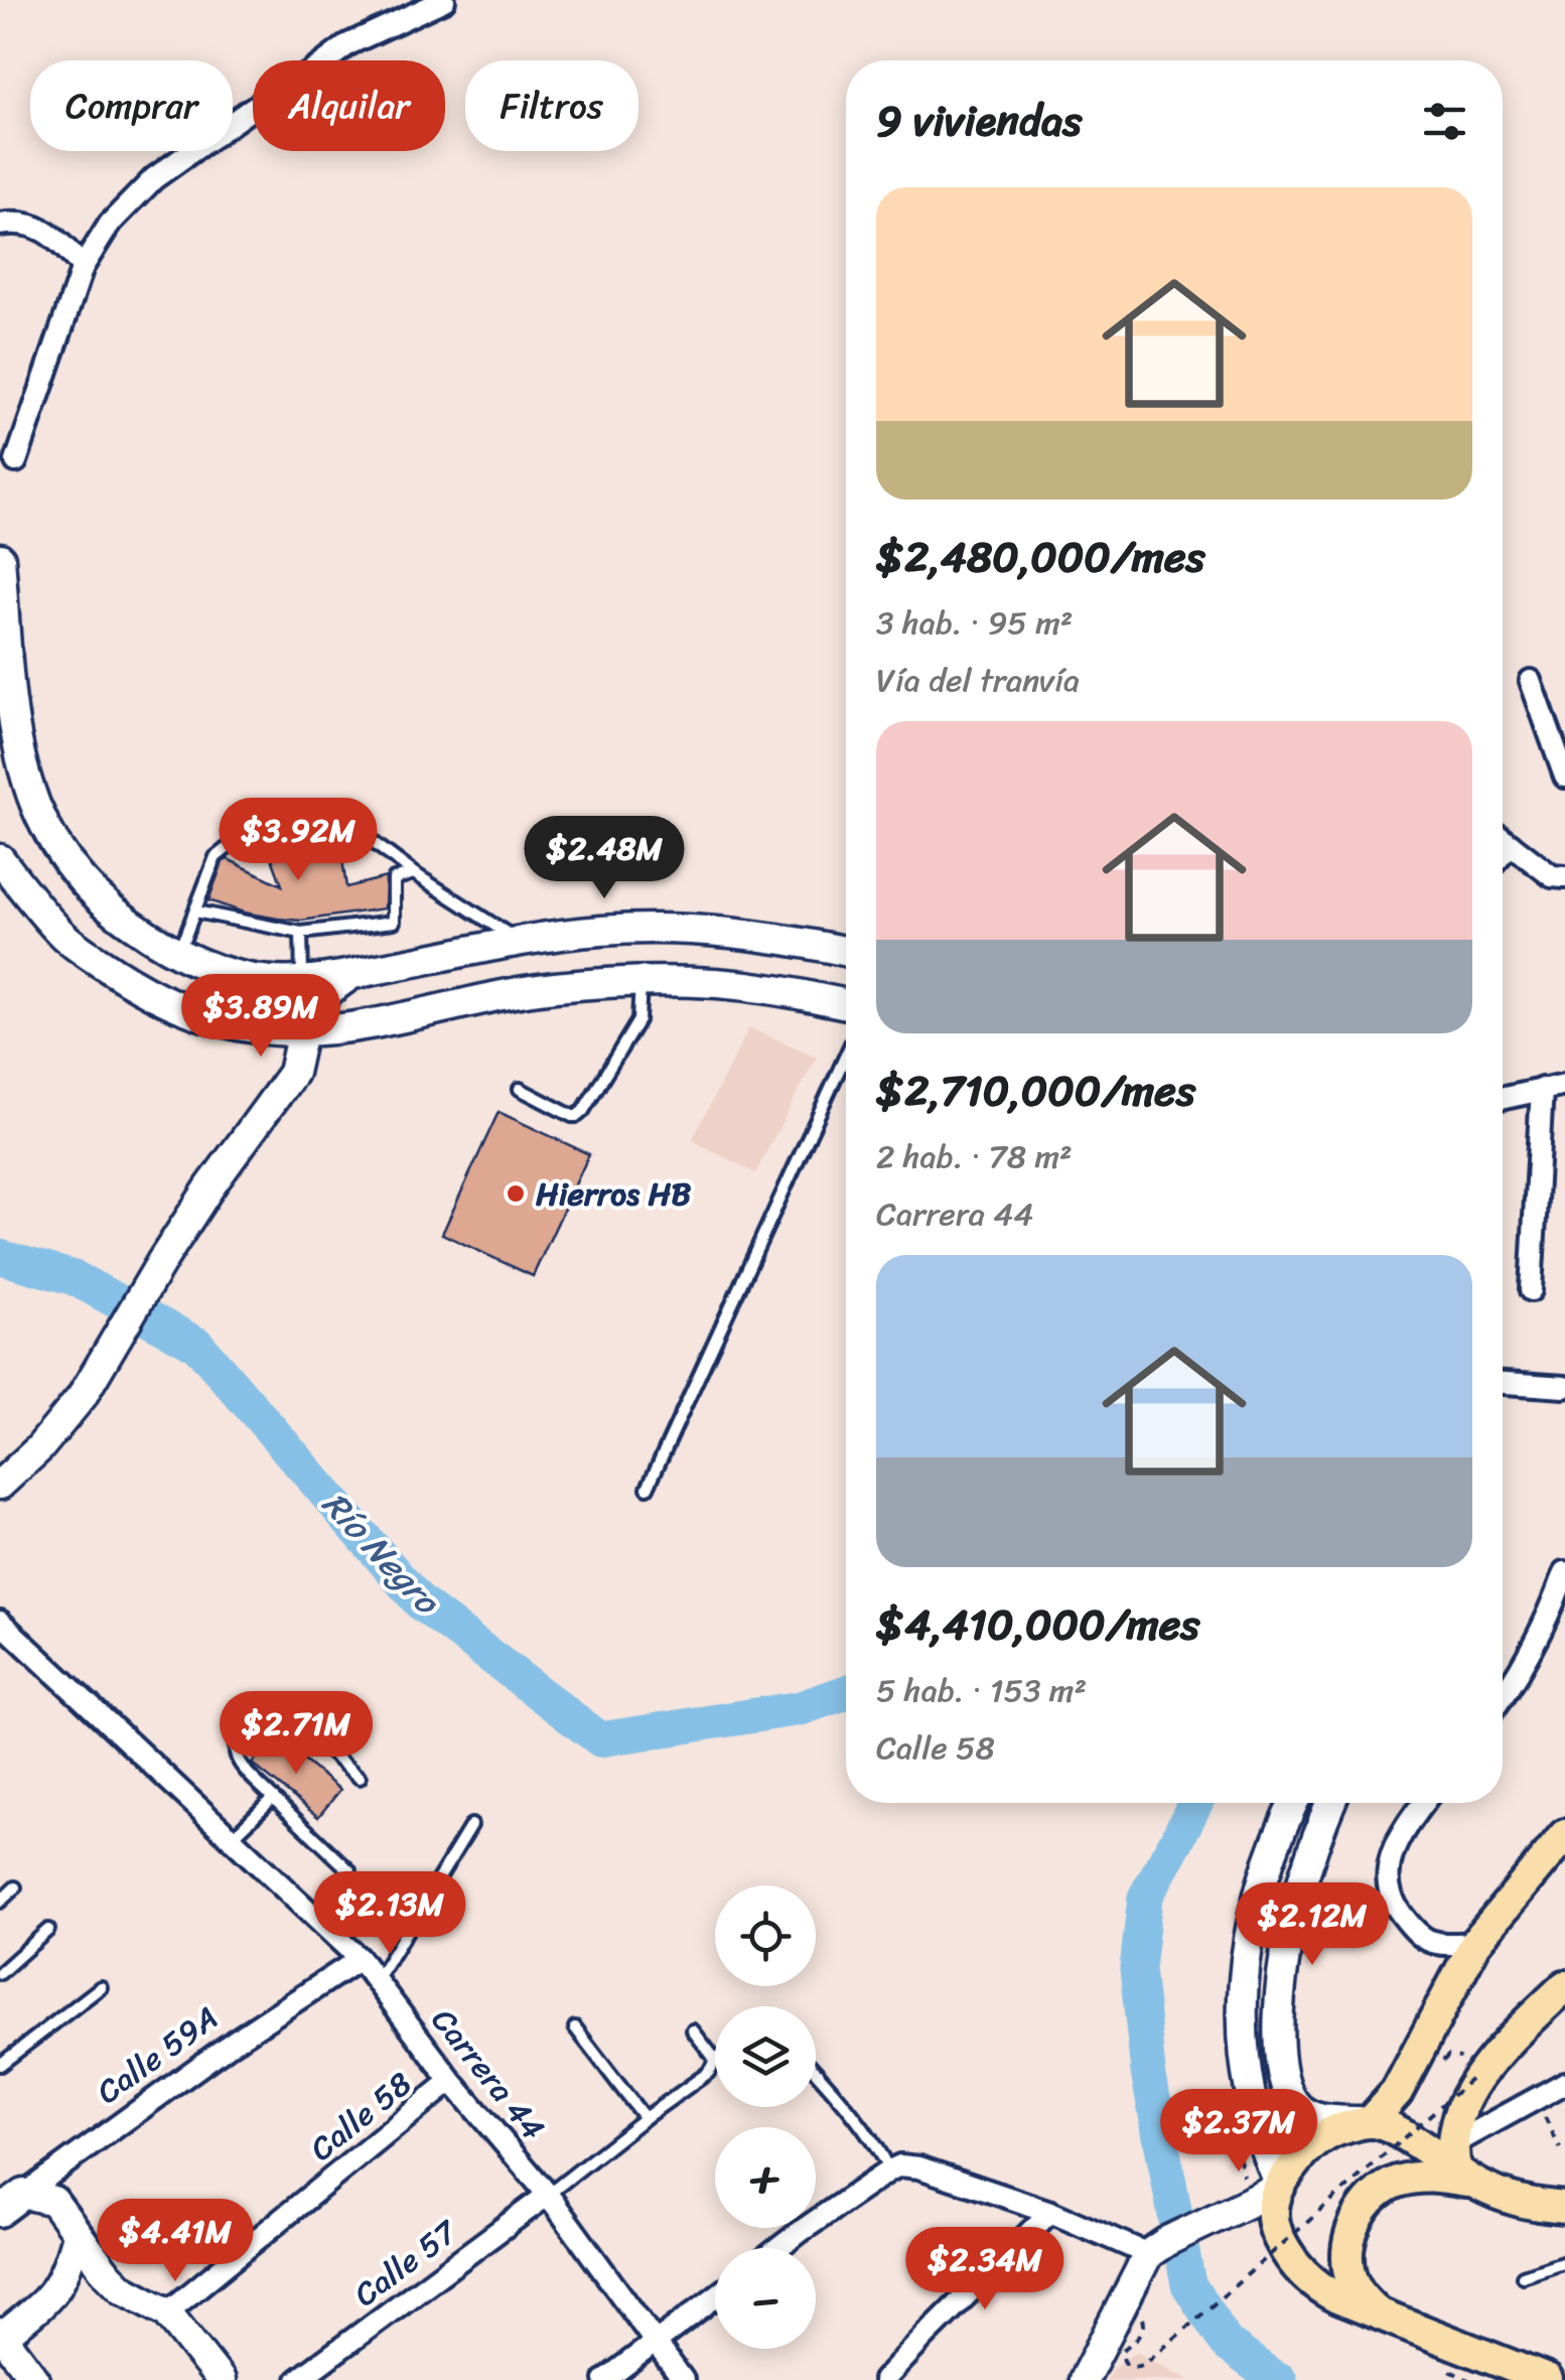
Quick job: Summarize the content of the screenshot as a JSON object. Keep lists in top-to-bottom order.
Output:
{
  "streets": {
    "main road": ["Calle 59A"],
    "street": ["Carrera 44", "Calle 58", "Calle 57"]
  },
  "crossings": [
    ["Calle 59A", "Carrera 44"],
    ["Carrera 44", "Calle 58"],
    ["Carrera 44", "Calle 57"]
  ],
  "water": ["Río Negro"],
  "places": ["Hierros HB"],
  "page": {
    "chip": ["Comprar", "Alquilar", "Filtros"],
    "heading": "9 viviendas",
    "list": [
      {
        "name": "$2,480,000/mes",
        "note": "3 hab. · 95 m² · Vía del tranvía"
      },
      {
        "name": "$2,710,000/mes",
        "note": "2 hab. · 78 m² · Carrera 44"
      },
      {
        "name": "$4,410,000/mes",
        "note": "5 hab. · 153 m² · Calle 58"
      }
    ],
    "price": [
      "$3.92M",
      "$2.48M",
      "$3.89M",
      "$2.71M",
      "$2.13M",
      "$2.12M",
      "$2.37M",
      "$4.41M",
      "$2.34M"
    ],
    "map_buttons": ["+", "−"]
  }
}
